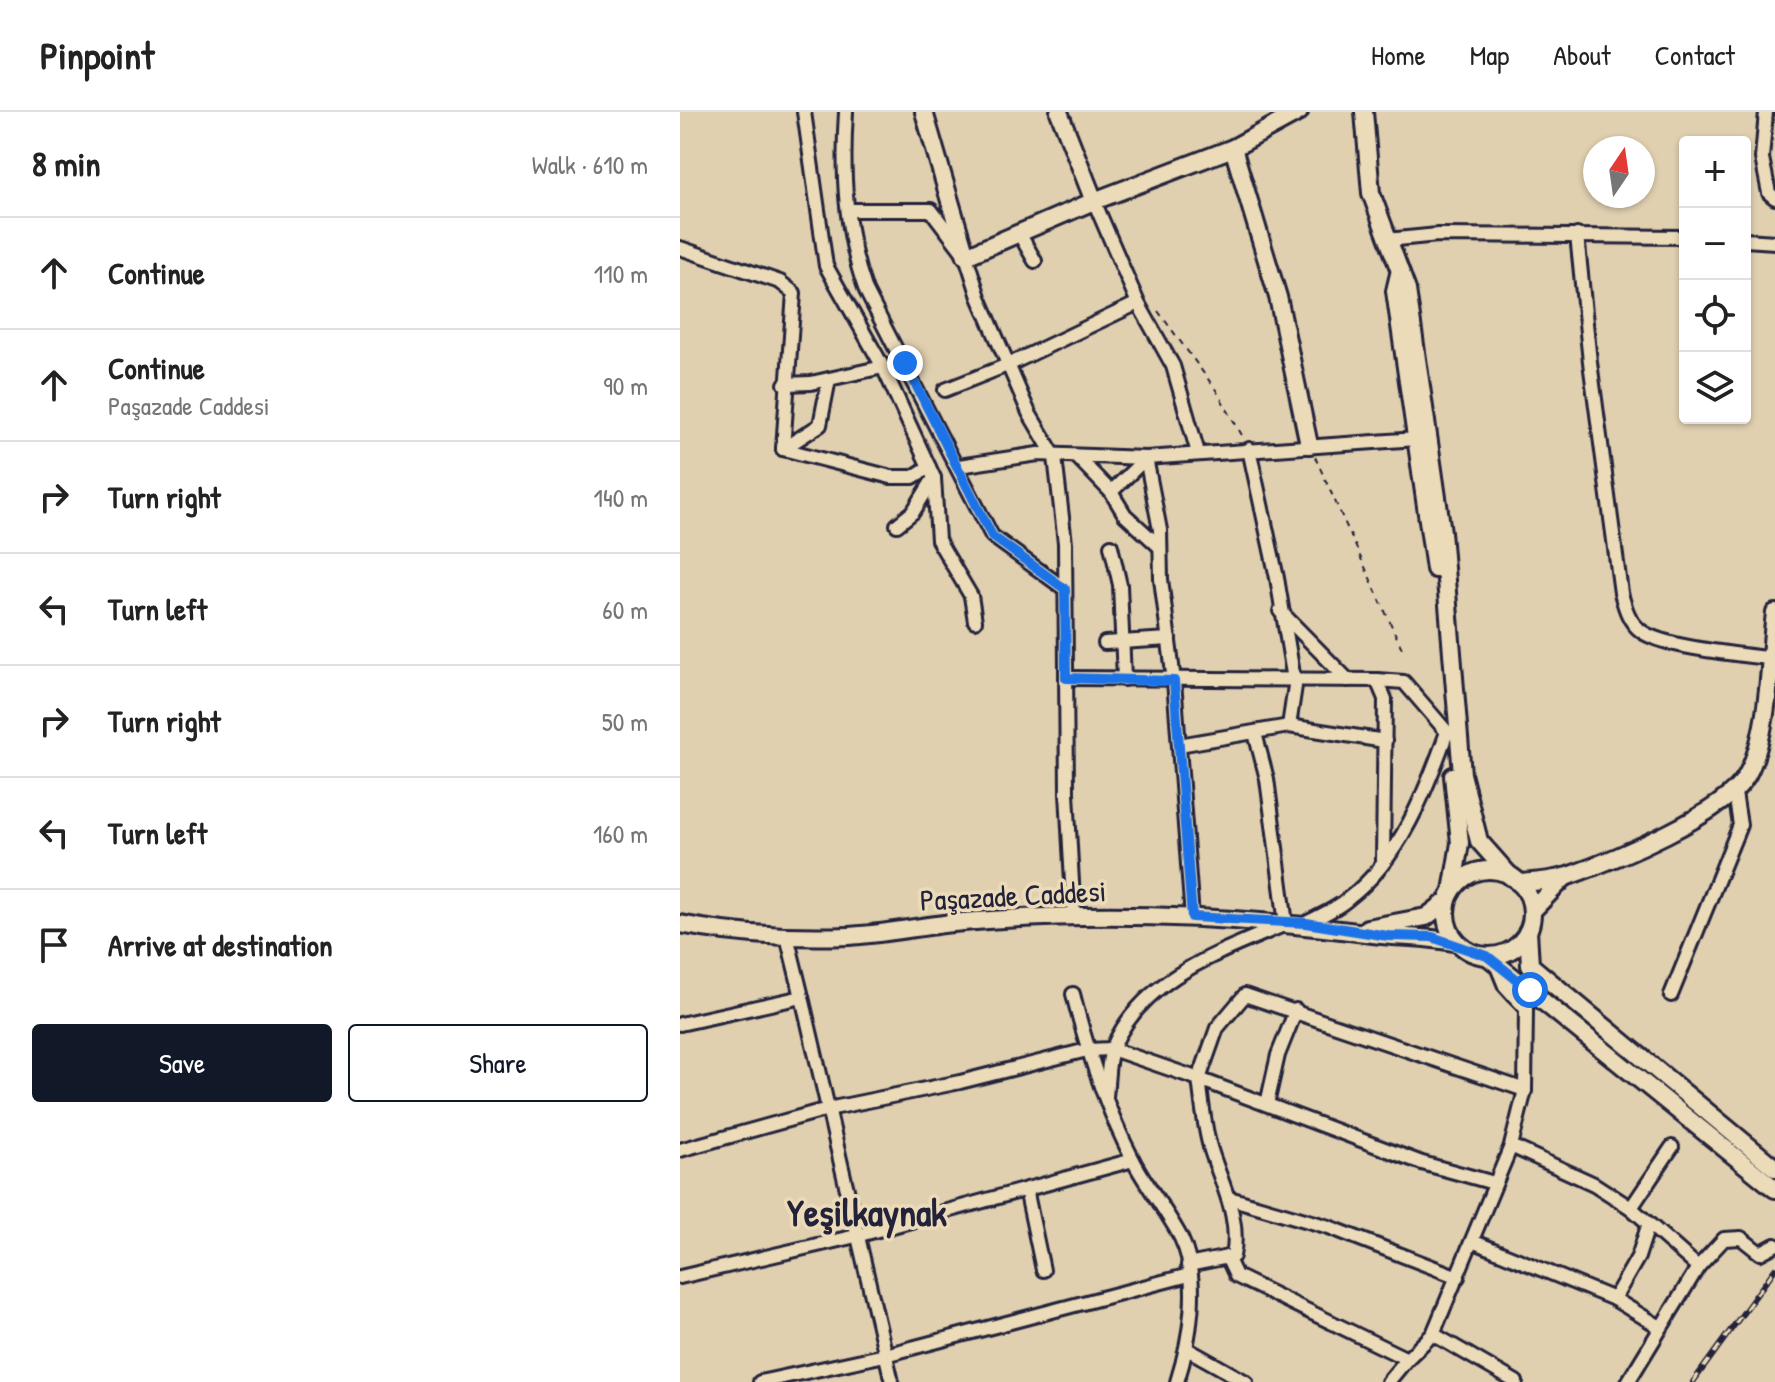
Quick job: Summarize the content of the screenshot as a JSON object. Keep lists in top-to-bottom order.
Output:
{
  "streets": {
    "street": ["Paşazade Caddesi"]
  },
  "districts": ["Yeşilkaynak"],
  "north": "top",
  "page": {
    "header": "Pinpoint",
    "nav": [
      "Home",
      "Map",
      "About",
      "Contact"
    ],
    "heading": ["8 min", "Walk · 610 m"],
    "map_buttons": ["+", "−"],
    "list": [
      ["Continue", "110 m"],
      ["Continue", "Paşazade Caddesi", "90 m"],
      ["Turn right", "140 m"],
      ["Turn left", "60 m"],
      ["Turn right", "50 m"],
      ["Turn left", "160 m"],
      "Arrive at destination"
    ],
    "buttons": ["Save", "Share"]
  }
}
